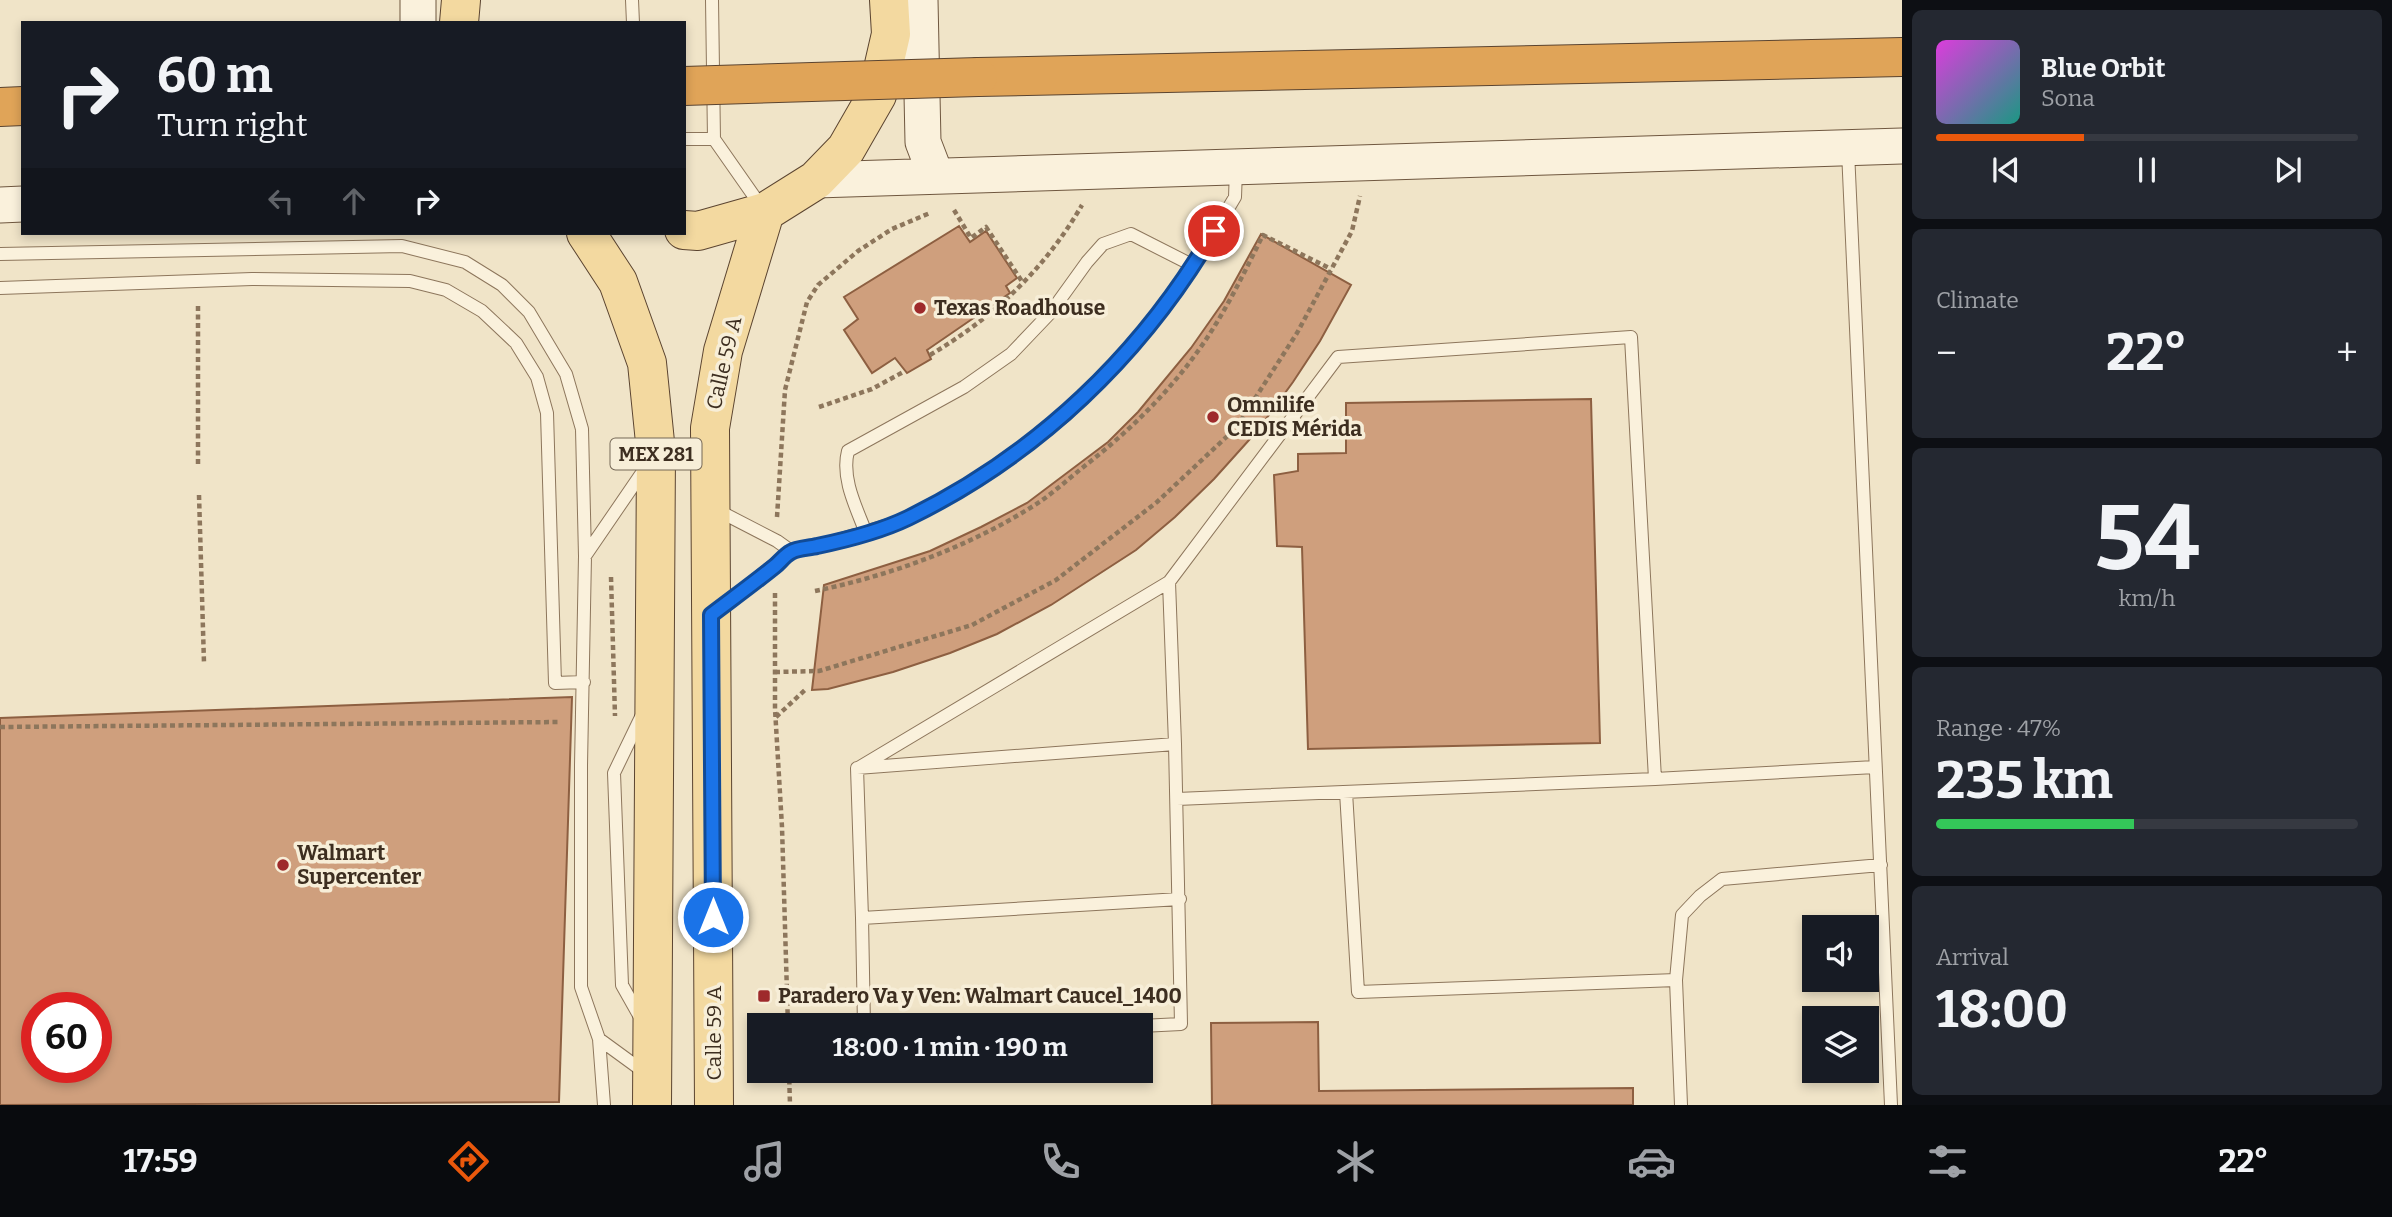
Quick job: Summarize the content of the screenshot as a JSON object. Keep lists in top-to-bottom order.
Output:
{
  "streets": {
    "main road": ["Calle 59 A", "MEX 281"]
  },
  "places": {
    "other": ["Texas Roadhouse", "Omnilife CEDIS Mérida", "Walmart Supercenter"],
    "transit": ["Paradero Va y Ven: Walmart Caucel_1400"]
  },
  "page": {
    "turn": ["60 m", "Turn right"],
    "song": ["Blue Orbit", "Sona"],
    "tile": [
      "Climate",
      ["54", "km/h"],
      ["Range · 47%", "235 km"],
      ["Arrival", "18:00"]
    ],
    "heat": ["−", "22°", "+"],
    "limit": "60",
    "trip": "18:00 · 1 min · 190 m",
    "tabs": ["17:59", "22°"]
  }
}
